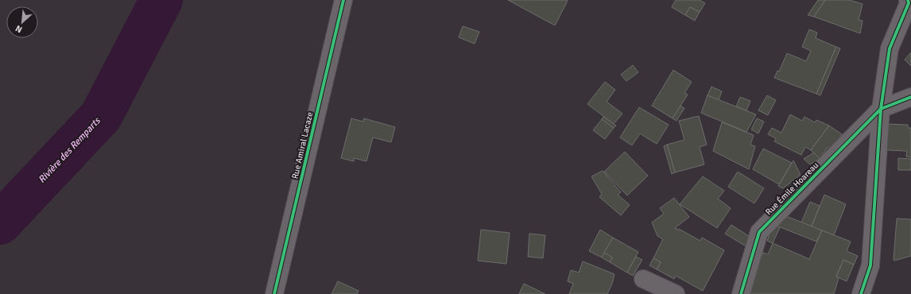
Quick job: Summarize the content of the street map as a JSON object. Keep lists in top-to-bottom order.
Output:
{
  "streets": {
    "street": ["Rue Amiral Lacaze", "Rue Émile Hoareau"]
  },
  "water": ["Rivière des Remparts"],
  "north": "bottom left"
}
